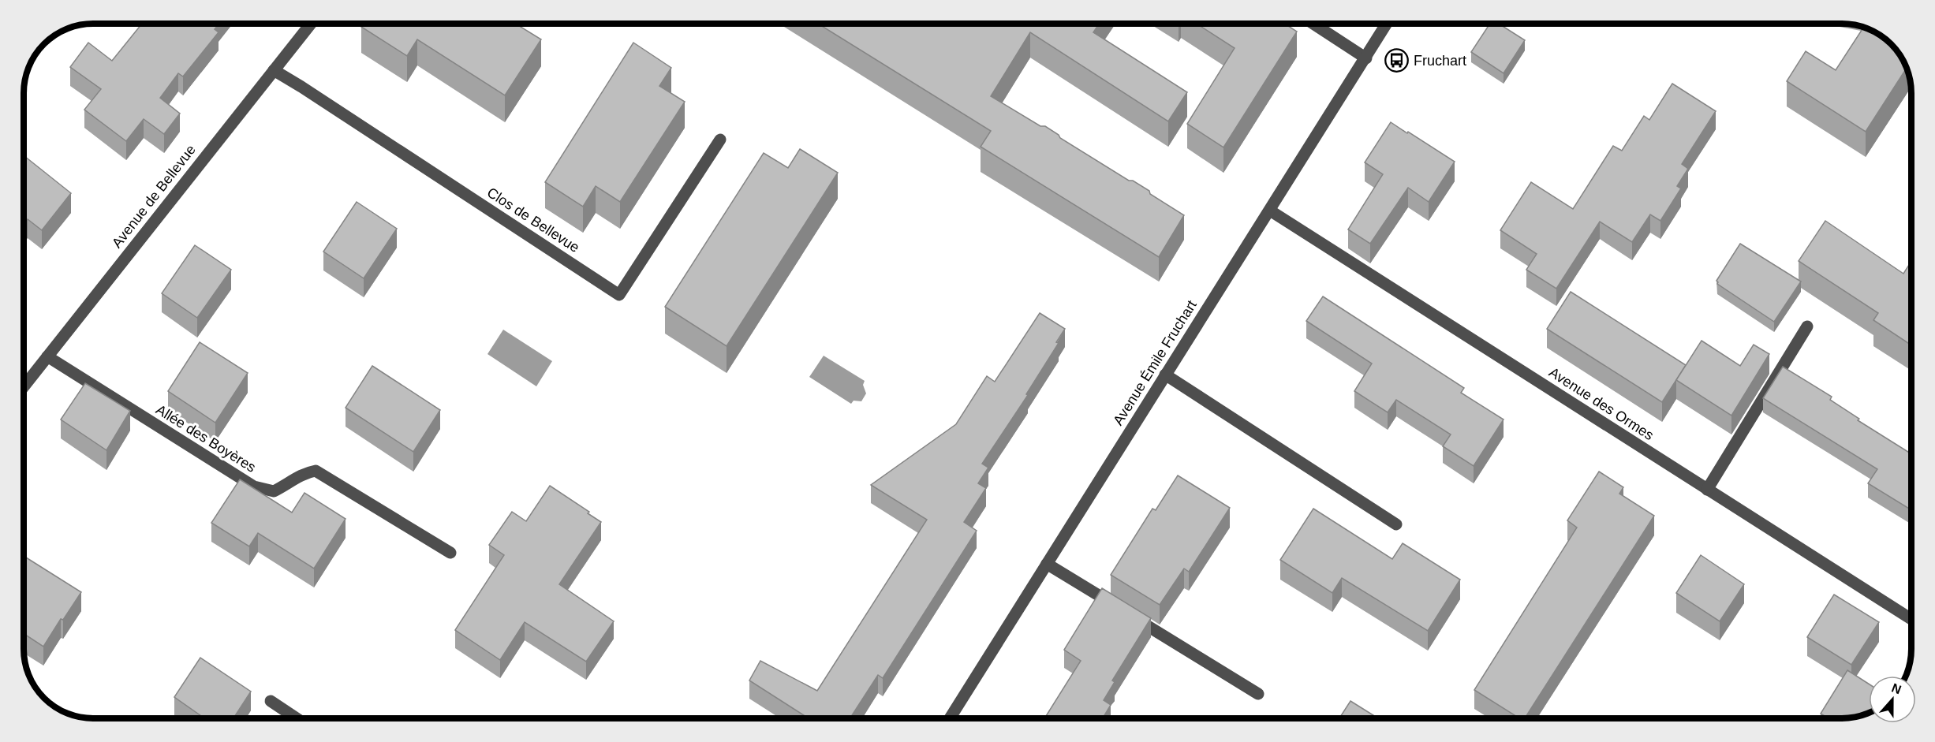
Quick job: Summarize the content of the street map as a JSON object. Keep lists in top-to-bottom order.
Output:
{
  "streets": {
    "street": [
      "Avenue de Bellevue",
      "Clos de Bellevue",
      "Avenue Émile Fruchart",
      "Avenue des Ormes",
      "Allée des Boyères"
    ]
  },
  "crossings": [
    ["Avenue de Bellevue", "Clos de Bellevue"],
    ["Avenue de Bellevue", "Allée des Boyères"],
    ["Avenue Émile Fruchart", "Avenue des Ormes"]
  ],
  "places": {
    "bus stop": ["Fruchart"]
  },
  "north": "top"
}
